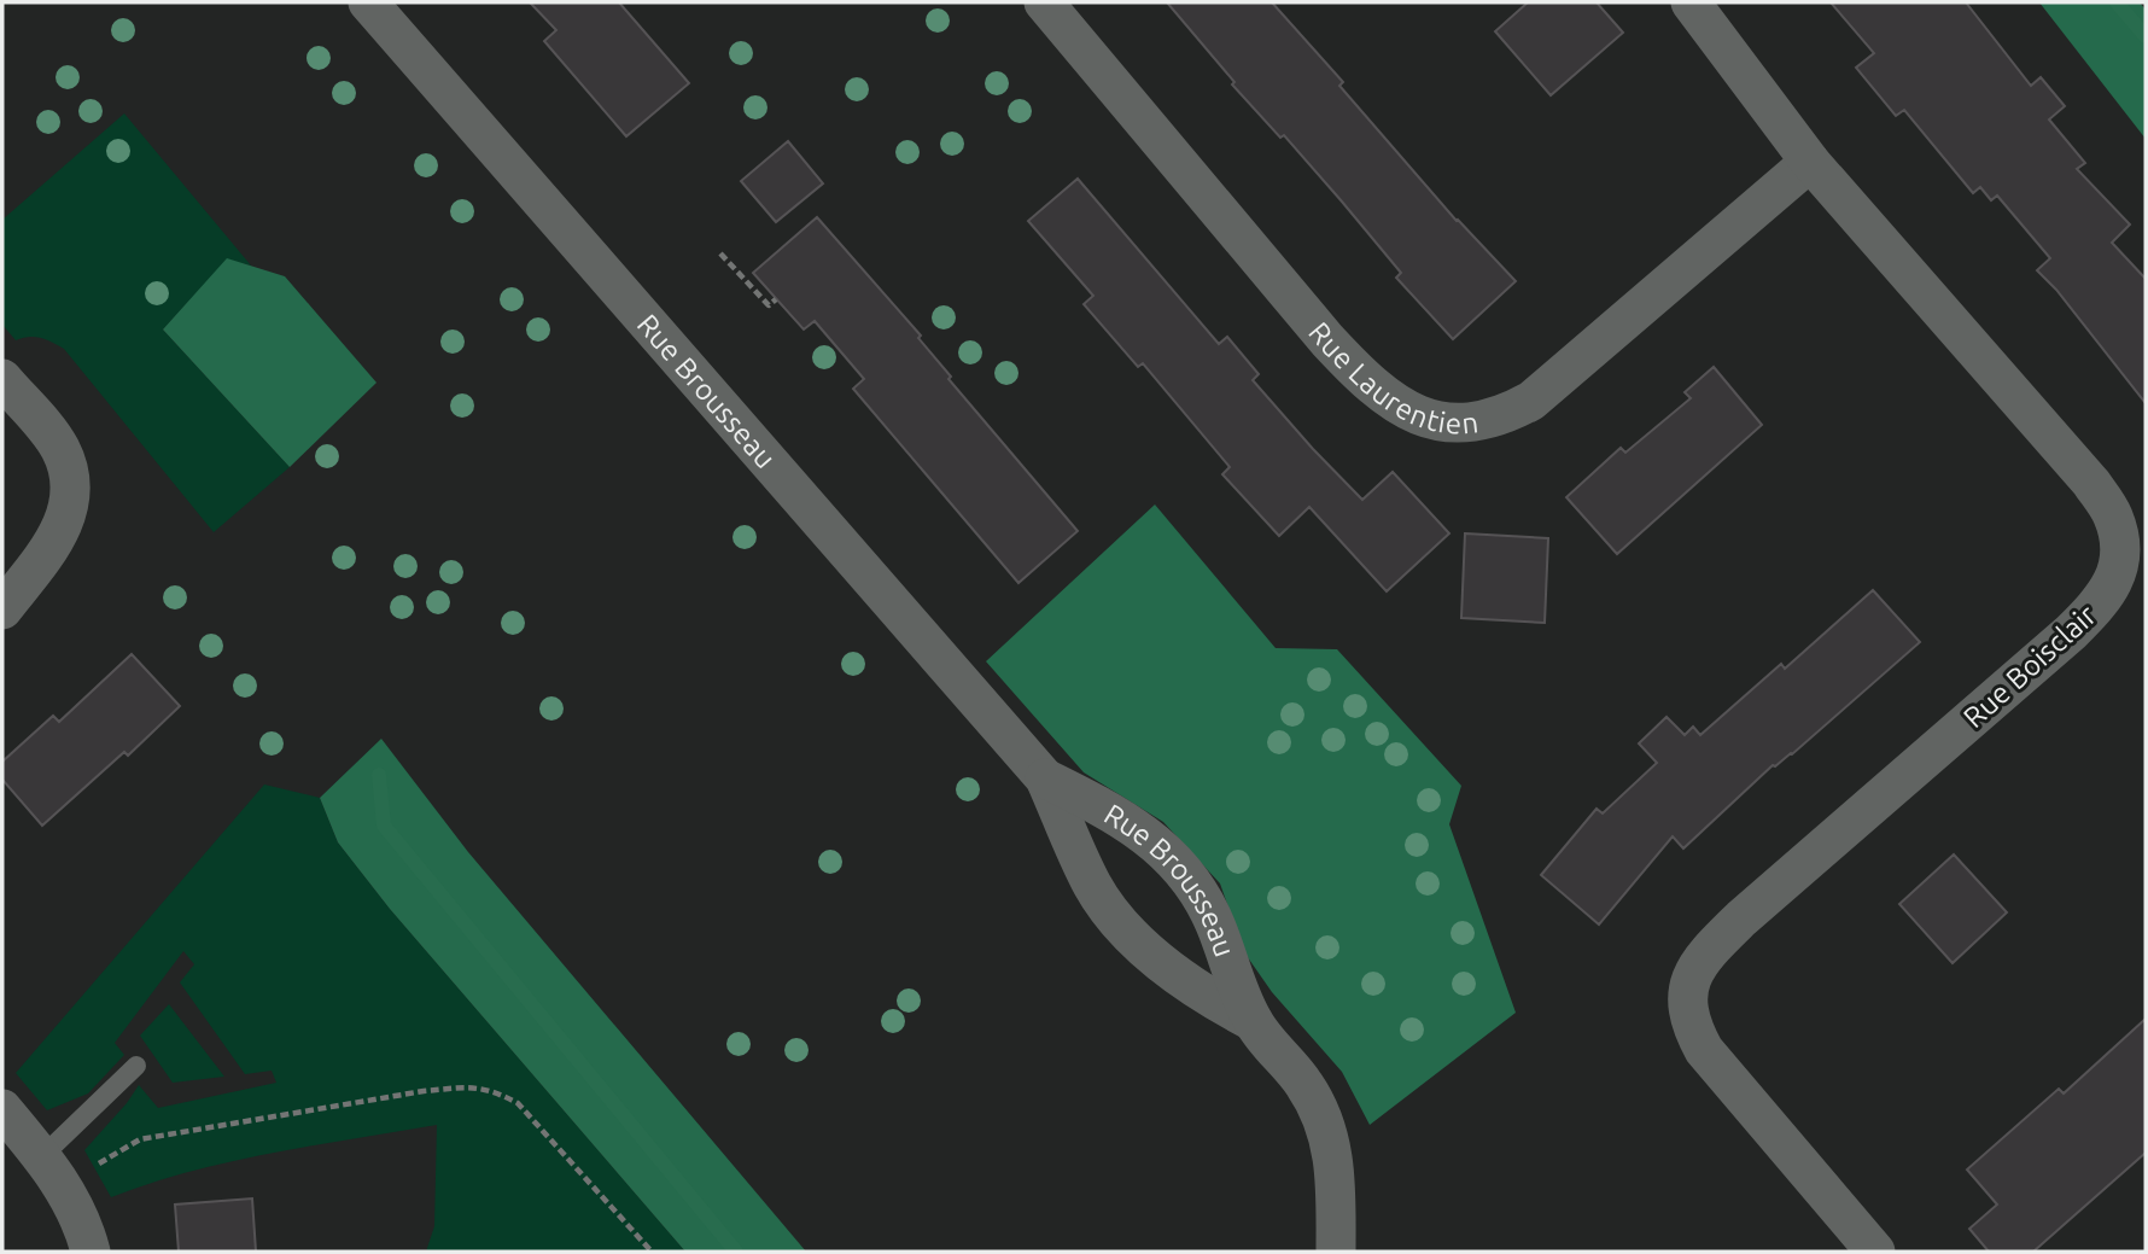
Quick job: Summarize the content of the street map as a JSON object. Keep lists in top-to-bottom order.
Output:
{
  "streets": {
    "street": ["Rue Laurentien", "Rue Brousseau", "Rue Boisclair"]
  },
  "crossings": [
    ["Rue Laurentien", "Rue Boisclair"]
  ]
}
